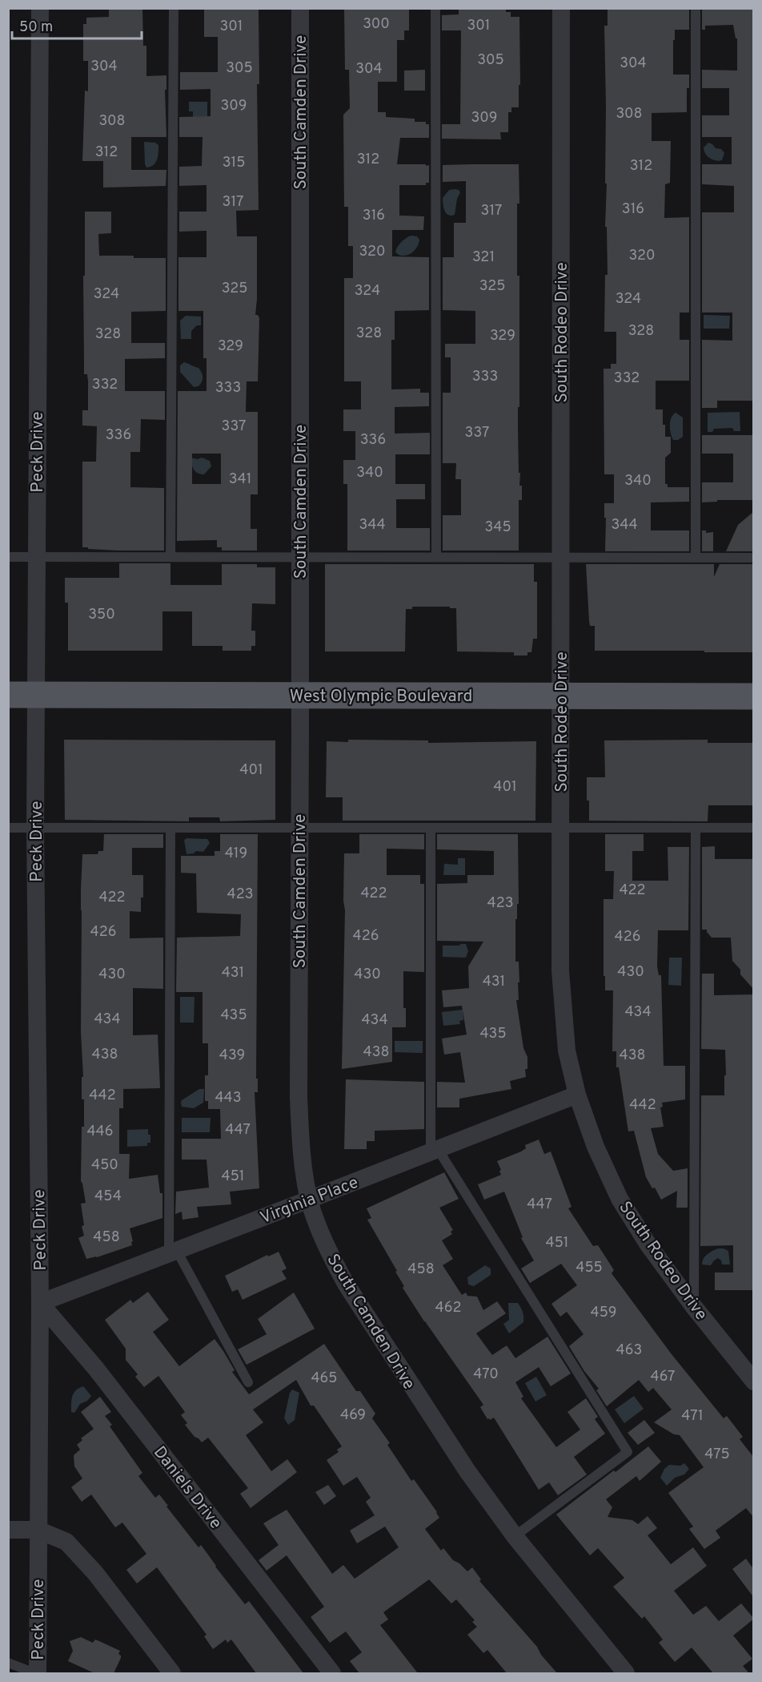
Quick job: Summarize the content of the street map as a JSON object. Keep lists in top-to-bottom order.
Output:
{
  "streets": {
    "main road": ["West Olympic Boulevard"],
    "street": [
      "South Camden Drive",
      "South Rodeo Drive",
      "Peck Drive",
      "Virginia Place",
      "Daniels Drive"
    ]
  },
  "crossings": [
    ["South Camden Drive", "West Olympic Boulevard"],
    ["South Camden Drive", "Virginia Place"],
    ["South Rodeo Drive", "West Olympic Boulevard"],
    ["South Rodeo Drive", "Virginia Place"],
    ["Peck Drive", "West Olympic Boulevard"],
    ["Peck Drive", "Virginia Place"],
    ["Peck Drive", "Daniels Drive"],
    ["Virginia Place", "Daniels Drive"]
  ],
  "house_numbers": [
    "300",
    "301",
    "301",
    "305",
    "304",
    "304",
    "305",
    "304",
    "309",
    "308",
    "309",
    "308",
    "312",
    "312",
    "315",
    "312",
    "317",
    "316",
    "317",
    "316",
    "320",
    "320",
    "321",
    "325",
    "325",
    "324",
    "324",
    "324",
    "328",
    "328",
    "328",
    "329",
    "329",
    "333",
    "332",
    "332",
    "333",
    "337",
    "337",
    "336",
    "336",
    "340",
    "341",
    "340",
    "344",
    "344",
    "345",
    "350",
    "401",
    "401",
    "419",
    "422",
    "422",
    "423",
    "422",
    "423",
    "426",
    "426",
    "426",
    "430",
    "431",
    "430",
    "430",
    "431",
    "434",
    "435",
    "434",
    "434",
    "435",
    "438",
    "438",
    "439",
    "438",
    "442",
    "443",
    "442",
    "447",
    "446",
    "450",
    "451",
    "454",
    "447",
    "458",
    "451",
    "455",
    "458",
    "462",
    "459",
    "463",
    "470",
    "467",
    "465",
    "469",
    "471",
    "475"
  ],
  "scale_bar": "50 m"
}
